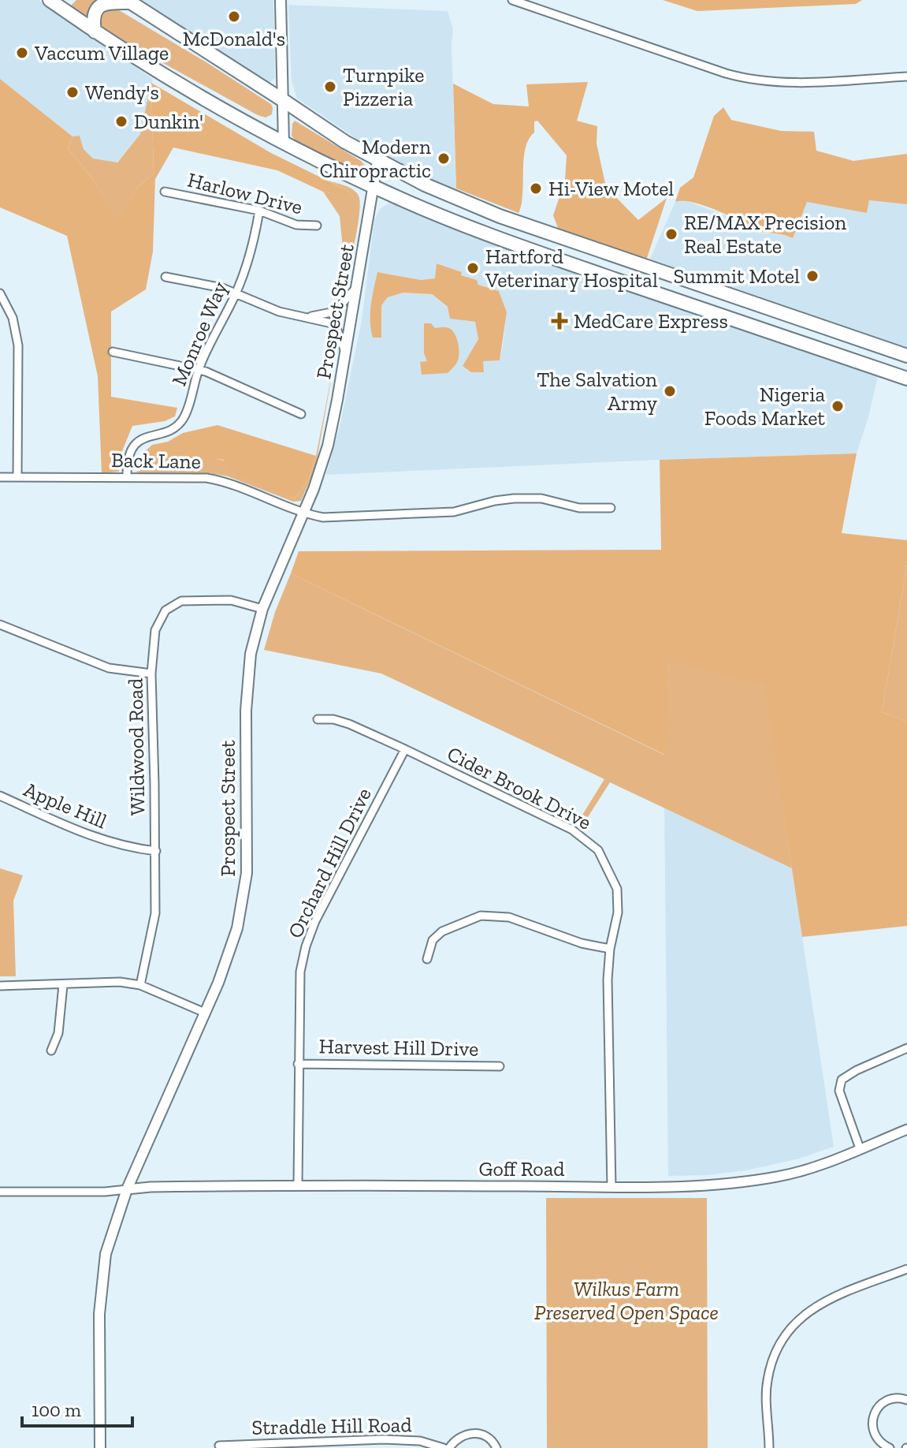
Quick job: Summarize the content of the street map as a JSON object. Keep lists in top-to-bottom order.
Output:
{
  "streets": {
    "main road": ["Prospect Street"],
    "street": [
      "Harlow Drive",
      "Monroe Way",
      "Back Lane",
      "Wildwood Road",
      "Cider Brook Drive",
      "Apple Hill",
      "Orchard Hill Drive",
      "Harvest Hill Drive",
      "Goff Road",
      "Straddle Hill Road"
    ]
  },
  "crossings": [
    ["Harlow Drive", "Monroe Way"],
    ["Prospect Street", "Back Lane"],
    ["Prospect Street", "Wildwood Road"],
    ["Prospect Street", "Goff Road"],
    ["Monroe Way", "Back Lane"],
    ["Wildwood Road", "Apple Hill"],
    ["Cider Brook Drive", "Orchard Hill Drive"],
    ["Cider Brook Drive", "Goff Road"],
    ["Orchard Hill Drive", "Harvest Hill Drive"],
    ["Orchard Hill Drive", "Goff Road"]
  ],
  "parks": ["Wilkus Farm Preserved Open Space"],
  "places": {
    "other": [
      "McDonald's",
      "Vaccum Village",
      "Turnpike Pizzeria",
      "Wendy's",
      "Dunkin'",
      "Modern Chiropractic",
      "Hi-View Motel",
      "RE/MAX Precision Real Estate",
      "Hartford Veterinary Hospital",
      "Summit Motel",
      "The Salvation Army",
      "Nigeria Foods Market"
    ],
    "health": ["MedCare Express"]
  },
  "scale_bar": "100 m"
}
